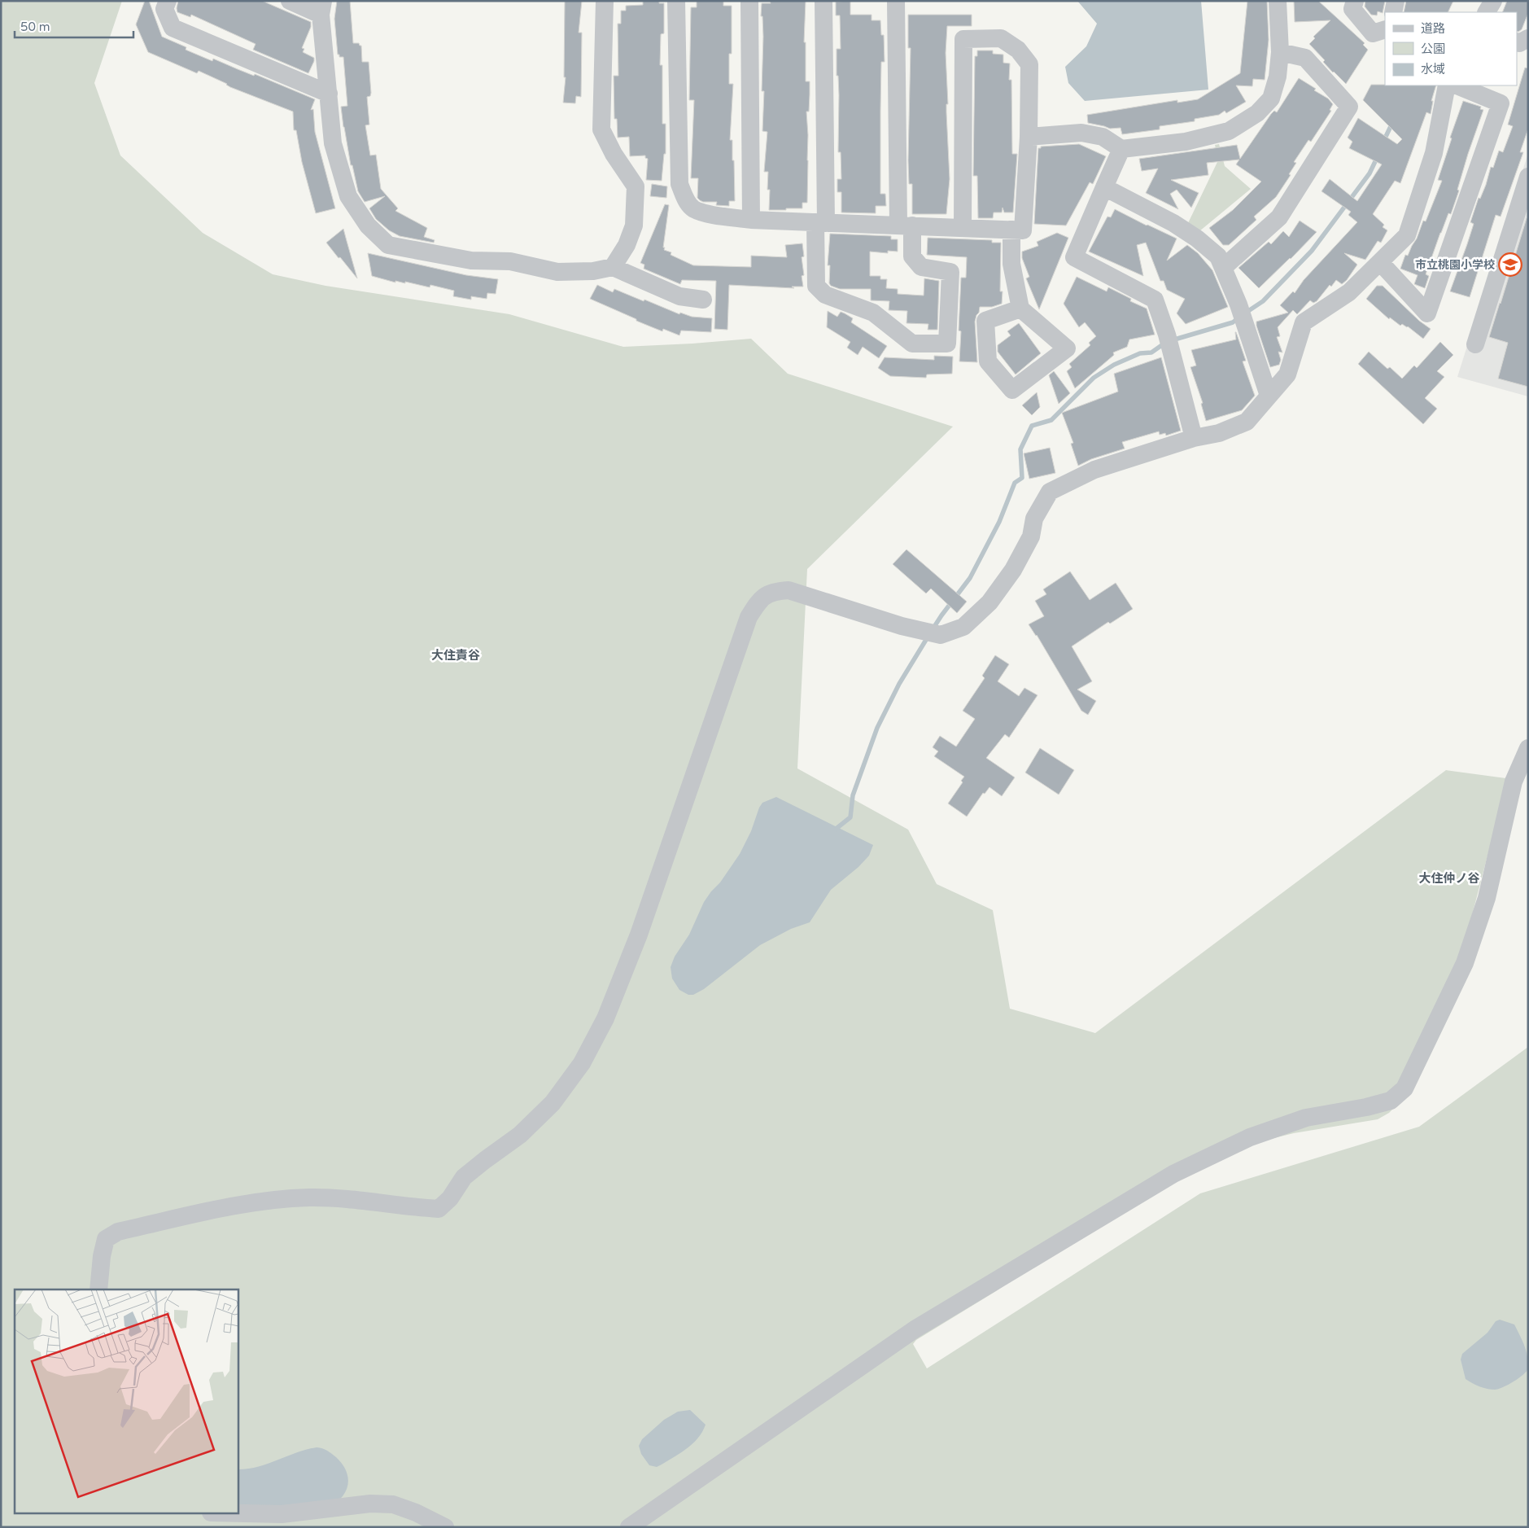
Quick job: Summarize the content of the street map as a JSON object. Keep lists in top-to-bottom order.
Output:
{
  "districts": ["大住責谷", "大住仲ノ谷"],
  "places": {
    "school or university": ["市立桃園小学校"]
  },
  "legend": ["道路", "公園", "水域"],
  "scale_bar": "50 m"
}
